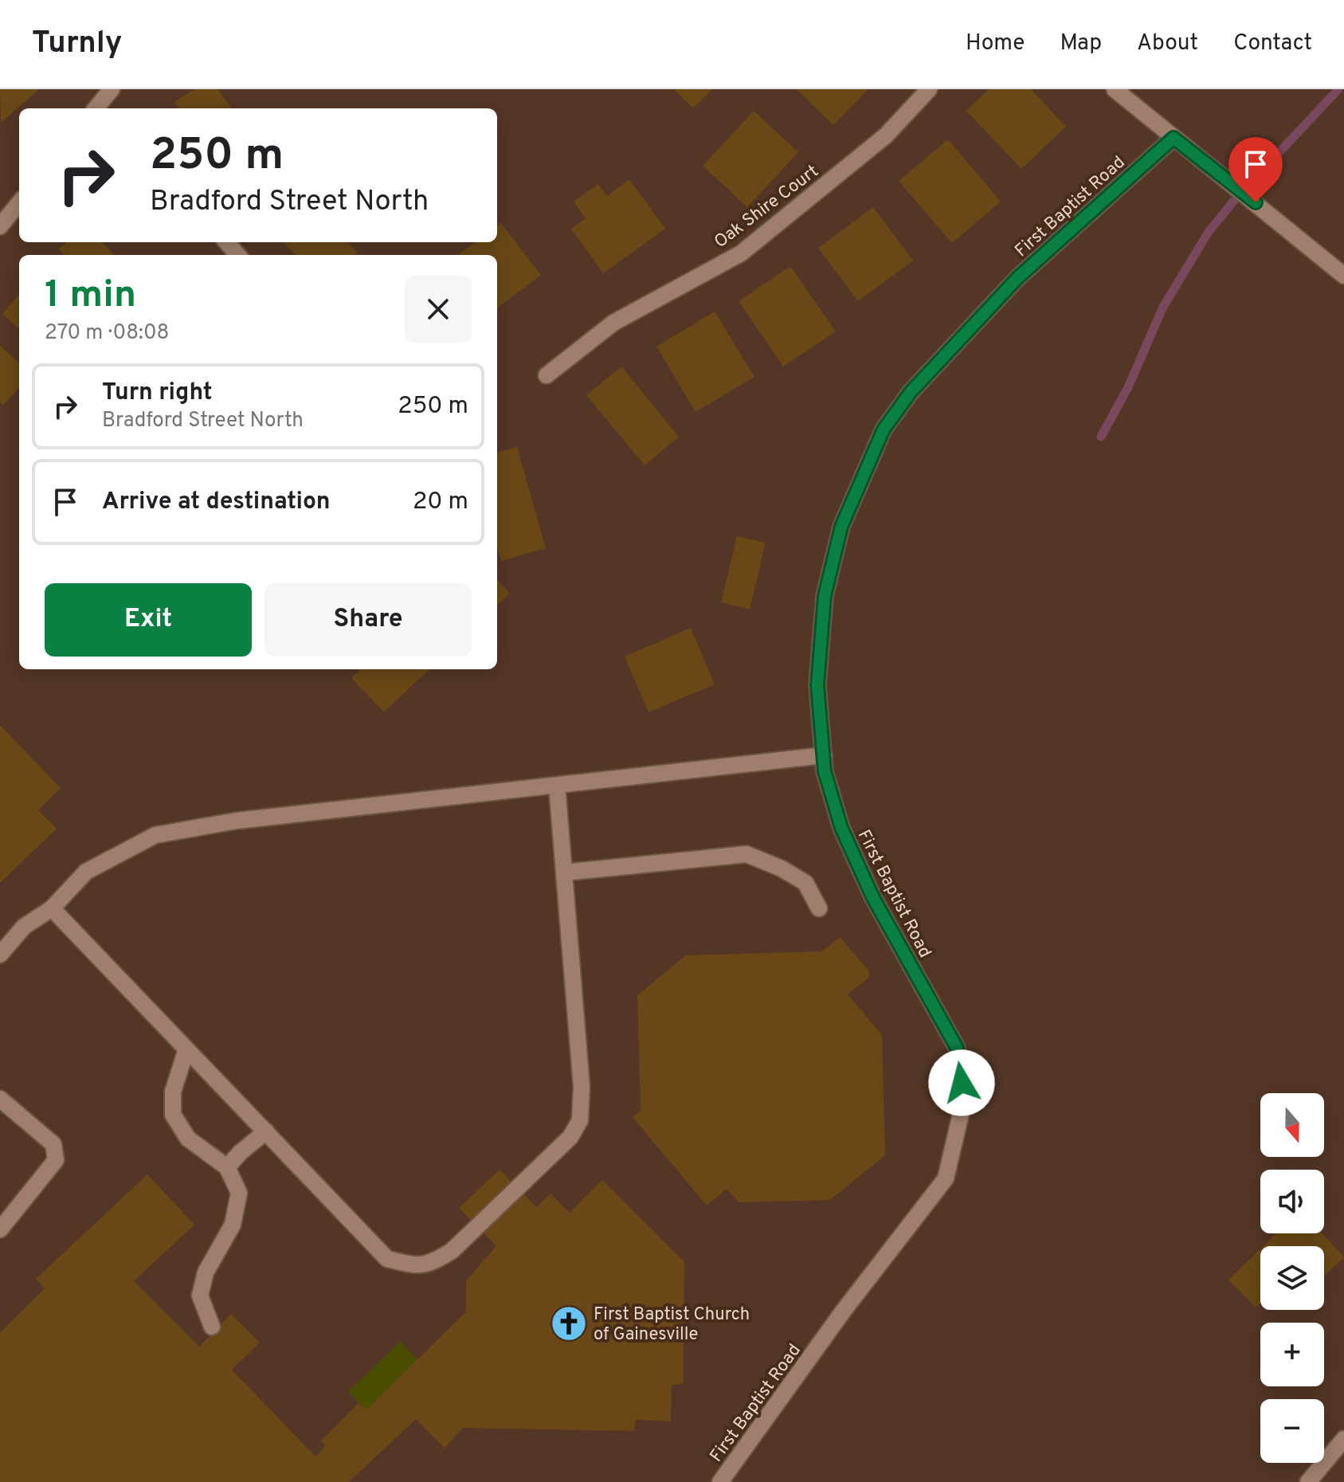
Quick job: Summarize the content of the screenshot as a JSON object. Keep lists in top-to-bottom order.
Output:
{
  "streets": {
    "street": ["Oak Shire Court", "First Baptist Road"]
  },
  "places": {
    "church": ["First Baptist Church of Gainesville"]
  },
  "north": "bottom",
  "page": {
    "header": "Turnly",
    "nav": [
      "Home",
      "Map",
      "About",
      "Contact"
    ],
    "turn": ["250 m", "Bradford Street North"],
    "heading": ["1 min", "270 m · 08:08"],
    "list": [
      {
        "name": "Turn right",
        "note": "Bradford Street North",
        "value": "250 m"
      },
      {
        "name": "Arrive at destination",
        "value": "20 m"
      }
    ],
    "buttons": ["Exit", "Share"],
    "map_buttons": ["+", "−"]
  }
}
